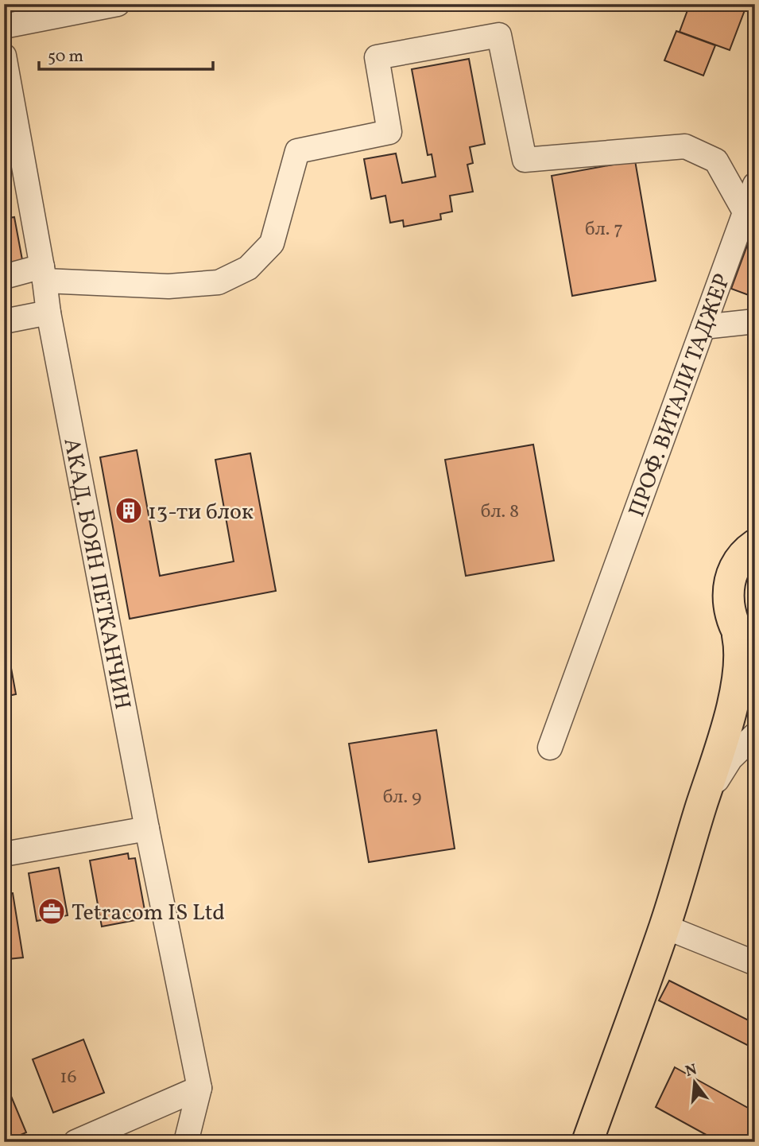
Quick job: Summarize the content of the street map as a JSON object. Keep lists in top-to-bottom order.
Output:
{
  "streets": {
    "street": ["ПРОФ. ВИТАЛИ ТАДЖЕР", "АКАД. БОЯН ПЕТКАНЧИН"]
  },
  "places": {
    "building": ["13-ти блок"],
    "office": ["Tetracom IS Ltd"]
  },
  "house_numbers": [
    "бл. 7",
    "бл. 8",
    "бл. 9",
    "16"
  ],
  "scale_bar": "50 m",
  "north": "top"
}
